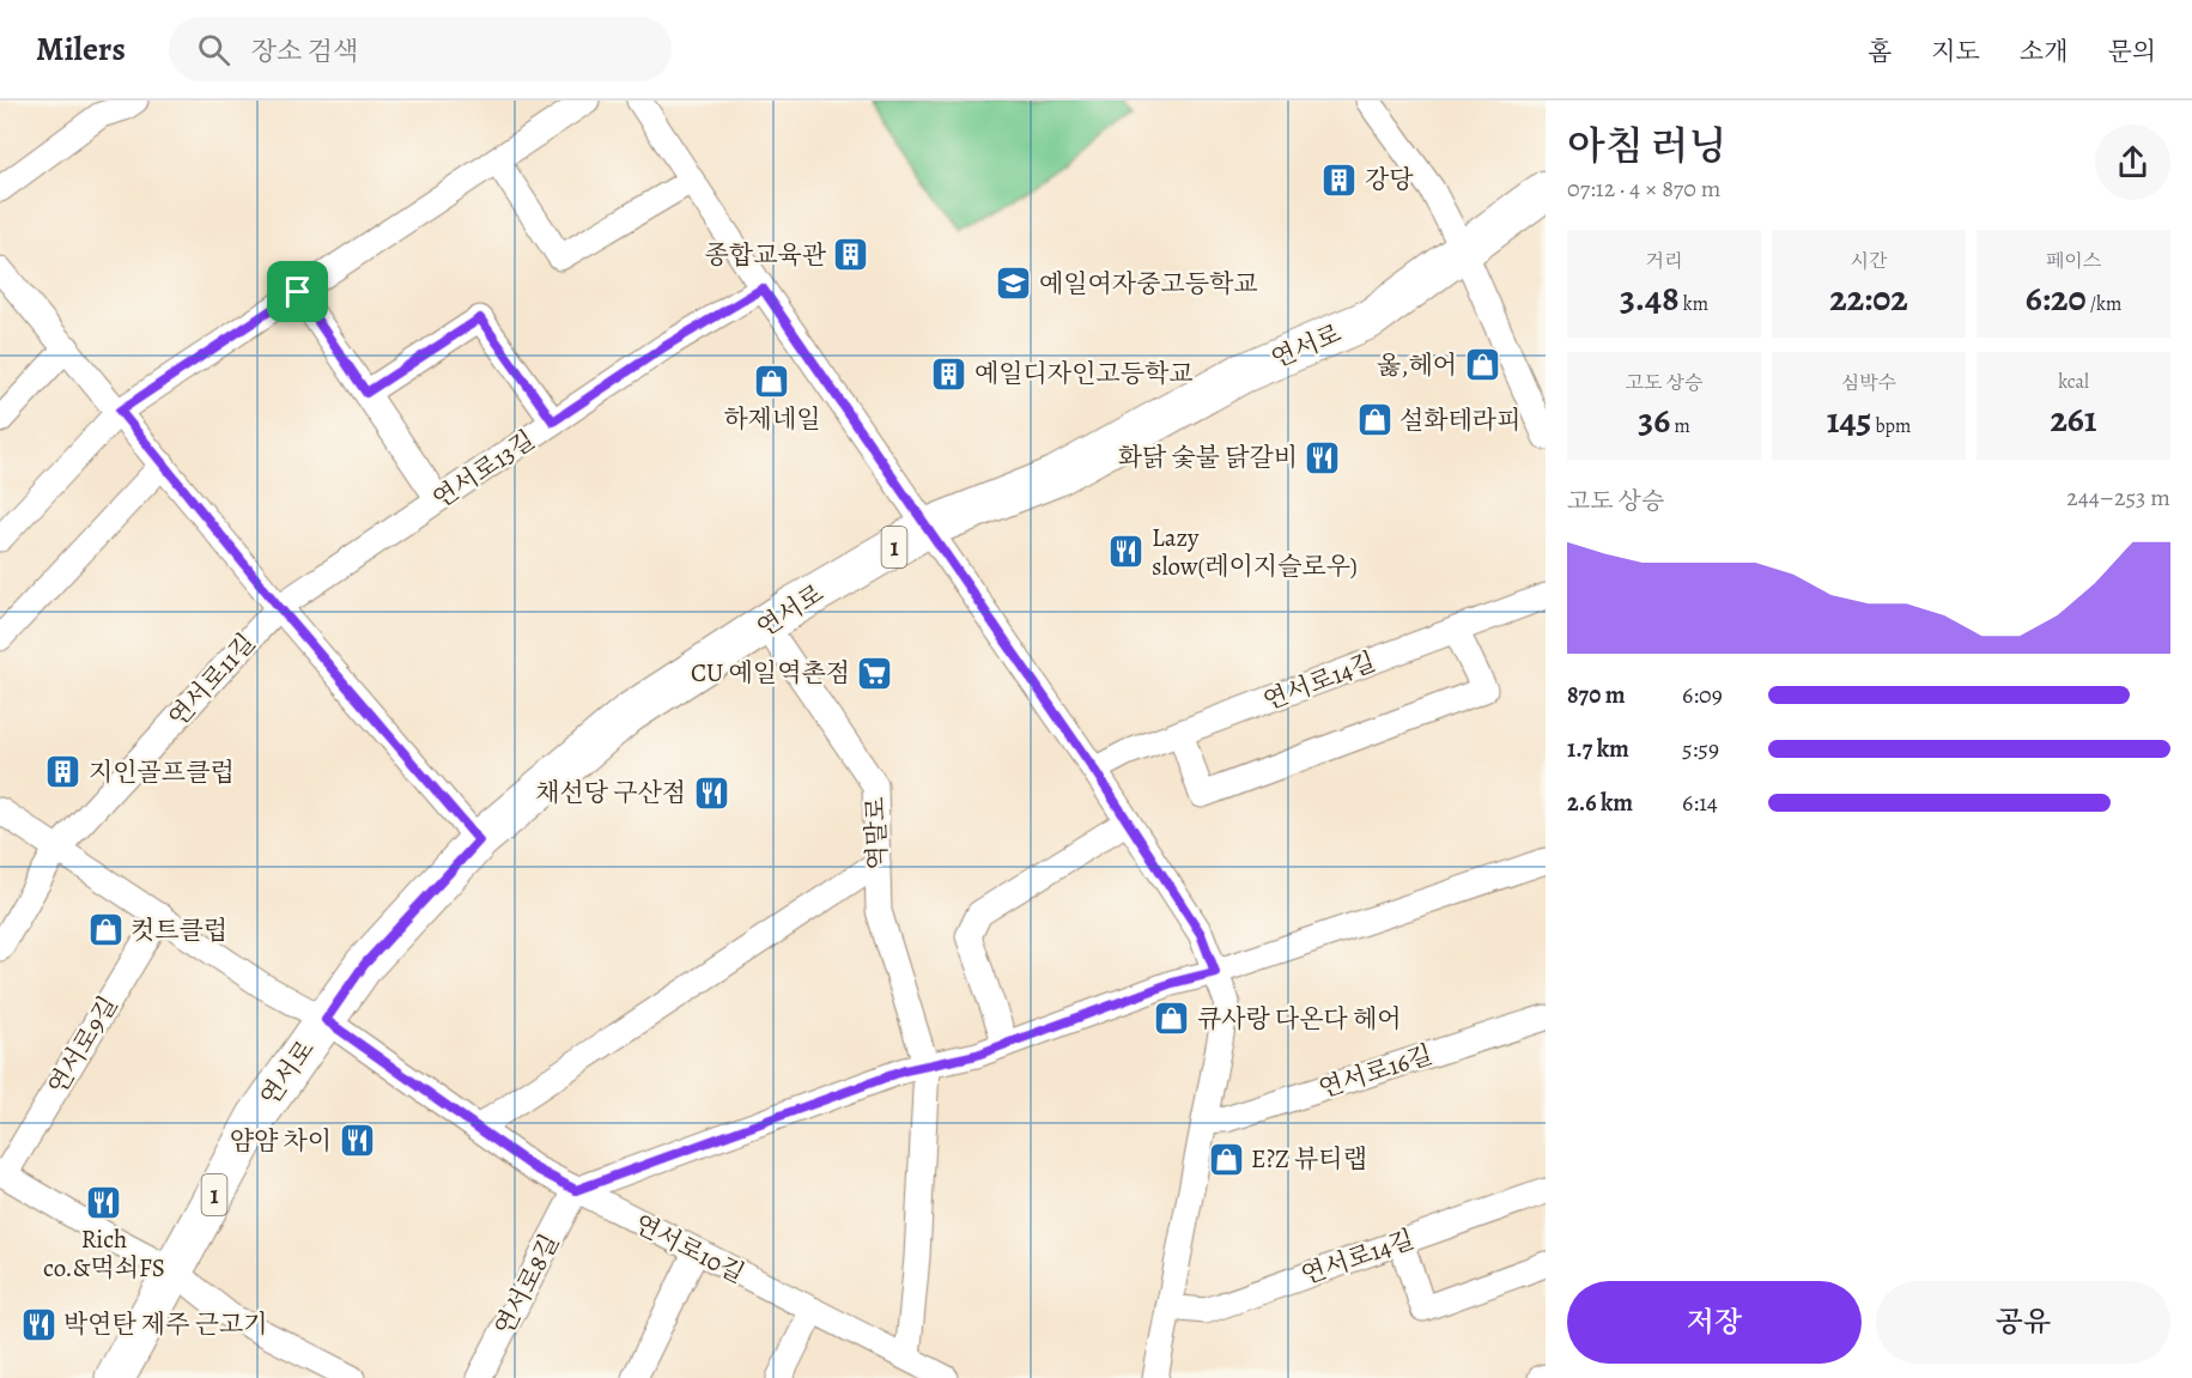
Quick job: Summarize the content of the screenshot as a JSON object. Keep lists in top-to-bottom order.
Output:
{
  "streets": {
    "main road": ["연서로", "1"],
    "street": [
      "연서로13길",
      "연서로11길",
      "연서로14길",
      "역말로",
      "연서로9길",
      "연서로16길",
      "연서로10길",
      "연서로8길"
    ]
  },
  "crossings": [
    ["연서로", "역말로"],
    ["연서로", "연서로10길"],
    ["연서로13길", "연서로11길"],
    ["연서로10길", "연서로8길"]
  ],
  "places": {
    "building": [
      "강당",
      "종합교육관",
      "예일디자인고등학교",
      "지인골프클럽"
    ],
    "school or university": ["예일여자중고등학교"],
    "shop": [
      "옳,헤어",
      "하제네일",
      "설화테라피",
      "컷트클럽",
      "큐사랑 다온다 헤어",
      "E?Z 뷰티랩"
    ],
    "restaurant": [
      "화닭 숯불 닭갈비",
      "Lazy slow(레이지슬로우)",
      "채선당 구산점",
      "얌얌 차이",
      "Rich co.&먹쇠FS",
      "박연탄 제주 근고기"
    ],
    "supermarket": ["CU 예일역촌점"]
  },
  "page": {
    "header": "Milers",
    "search": "장소 검색",
    "nav": [
      "홈",
      "지도",
      "소개",
      "문의"
    ],
    "heading": ["아침 러닝", "07:12 · 4 × 870 m"],
    "stats": [
      ["거리", "3.48 km"],
      ["시간", "22:02"],
      ["페이스", "6:20 /km"],
      ["고도 상승", "36 m"],
      ["심박수", "145 bpm"],
      ["kcal", "261"]
    ],
    "chart": ["고도 상승", "244–253 m"],
    "list": [
      {
        "name": "870 m",
        "note": "6:09"
      },
      {
        "name": "1.7 km",
        "note": "5:59"
      },
      {
        "name": "2.6 km",
        "note": "6:14"
      }
    ],
    "buttons": ["저장", "공유"]
  }
}
